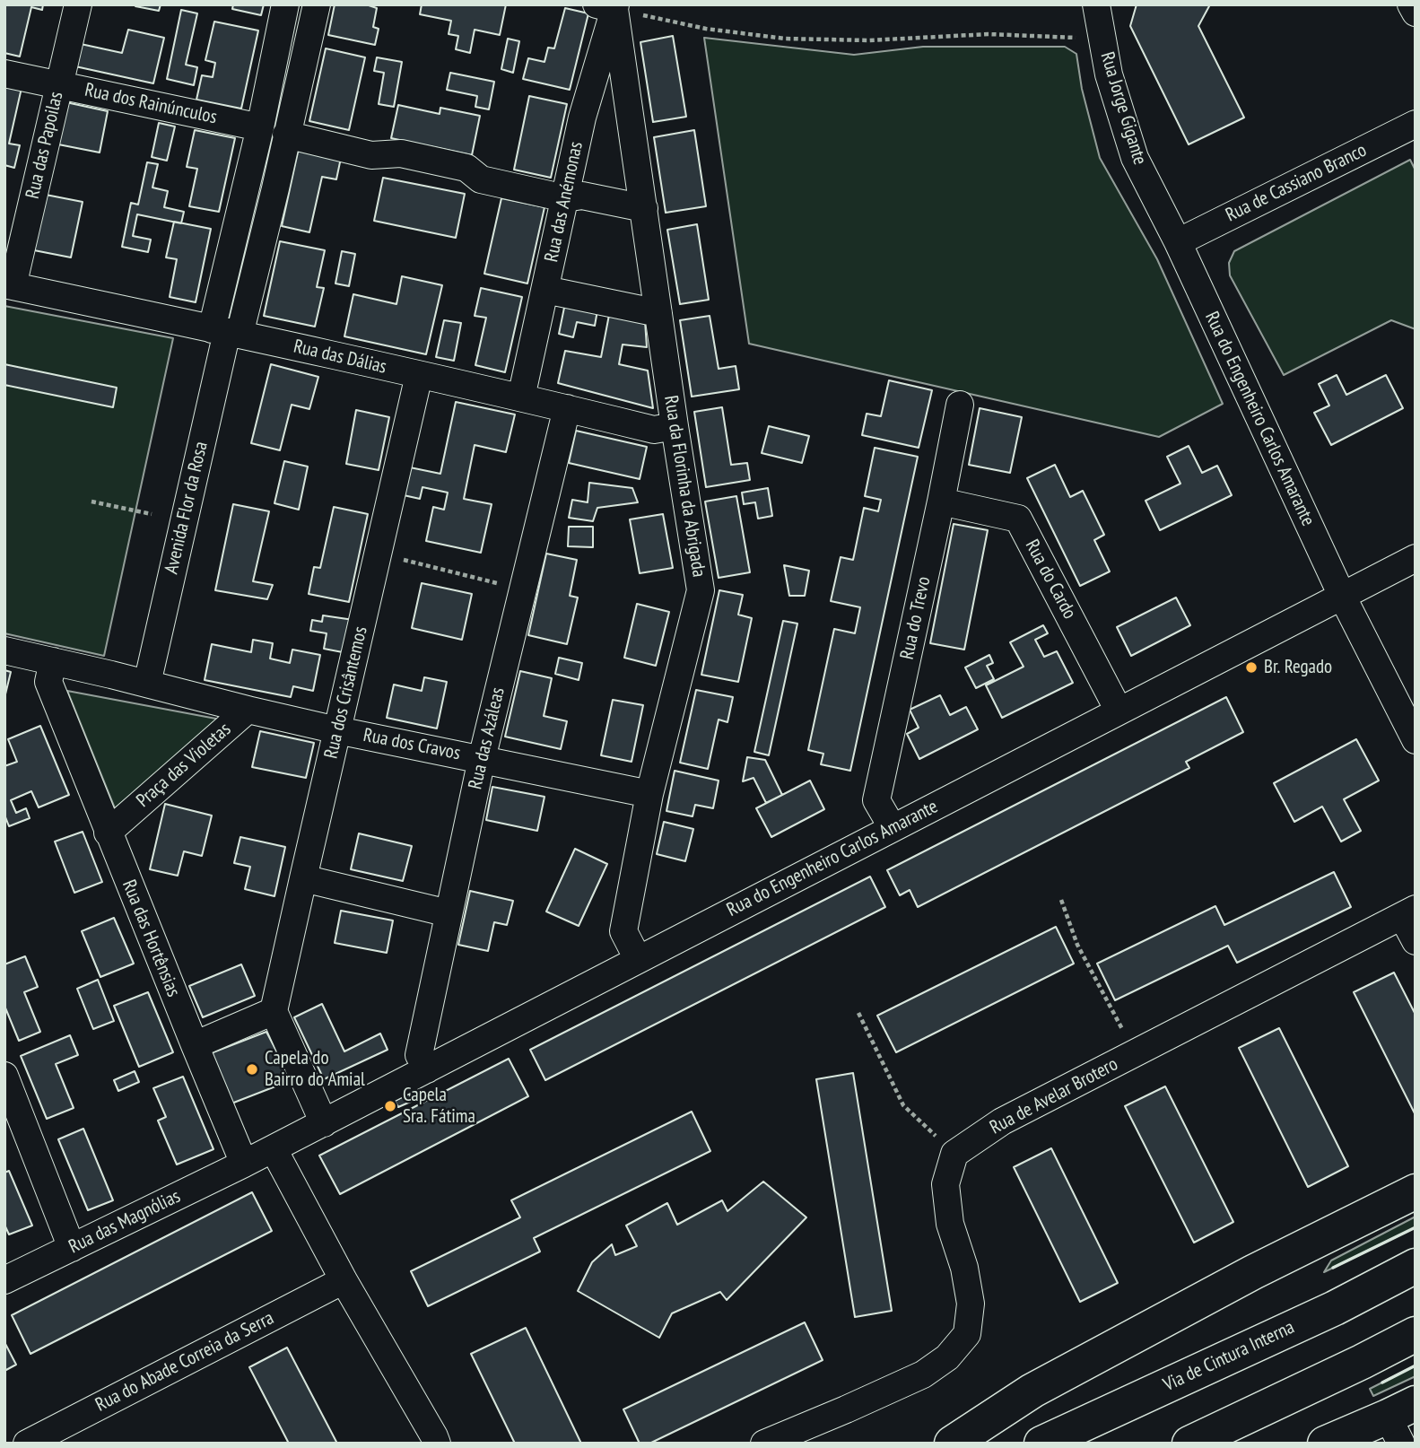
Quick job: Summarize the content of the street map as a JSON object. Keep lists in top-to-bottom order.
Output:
{
  "streets": {
    "highway": ["Via de Cintura Interna"],
    "street": [
      "Rua dos Rainúnculos",
      "Rua Jorge Gigante",
      "Rua das Papoilas",
      "Rua de Cassiano Branco",
      "Rua das Anémonas",
      "Rua das Dálias",
      "Rua do Engenheiro Carlos Amarante",
      "Rua da Florinha da Abrigada",
      "Avenida Flor da Rosa",
      "Rua do Cardo",
      "Rua do Trevo",
      "Rua dos Crisântemos",
      "Rua das Azáleas",
      "Rua dos Cravos",
      "Praça das Violetas",
      "Rua das Hortênsias",
      "Rua de Avelar Brotero",
      "Rua das Magnólias",
      "Rua do Abade Correia da Serra"
    ]
  },
  "crossings": [
    ["Rua dos Rainúnculos", "Rua das Papoilas"],
    ["Rua dos Rainúnculos", "Avenida Flor da Rosa"],
    ["Rua Jorge Gigante", "Rua de Cassiano Branco"],
    ["Rua Jorge Gigante", "Rua do Engenheiro Carlos Amarante"],
    ["Rua das Papoilas", "Rua das Dálias"],
    ["Rua de Cassiano Branco", "Rua do Engenheiro Carlos Amarante"],
    ["Rua das Anémonas", "Rua das Dálias"],
    ["Rua das Anémonas", "Rua da Florinha da Abrigada"],
    ["Rua das Dálias", "Rua da Florinha da Abrigada"],
    ["Rua das Dálias", "Avenida Flor da Rosa"],
    ["Rua das Dálias", "Rua dos Crisântemos"],
    ["Rua das Dálias", "Rua das Azáleas"],
    ["Rua do Engenheiro Carlos Amarante", "Rua da Florinha da Abrigada"],
    ["Rua do Engenheiro Carlos Amarante", "Rua do Cardo"],
    ["Rua do Engenheiro Carlos Amarante", "Rua do Trevo"],
    ["Rua do Engenheiro Carlos Amarante", "Rua das Azáleas"],
    ["Rua do Engenheiro Carlos Amarante", "Rua das Magnólias"],
    ["Rua da Florinha da Abrigada", "Rua dos Cravos"],
    ["Avenida Flor da Rosa", "Praça das Violetas"],
    ["Rua do Cardo", "Rua do Trevo"],
    ["Rua dos Crisântemos", "Rua dos Cravos"],
    ["Rua das Azáleas", "Rua dos Cravos"],
    ["Rua dos Cravos", "Praça das Violetas"],
    ["Praça das Violetas", "Rua das Hortênsias"],
    ["Rua das Hortênsias", "Rua das Magnólias"]
  ],
  "places": ["Br. Regado", "Capela do Bairro do Amial", "Capela Sra. Fátima"]
}
